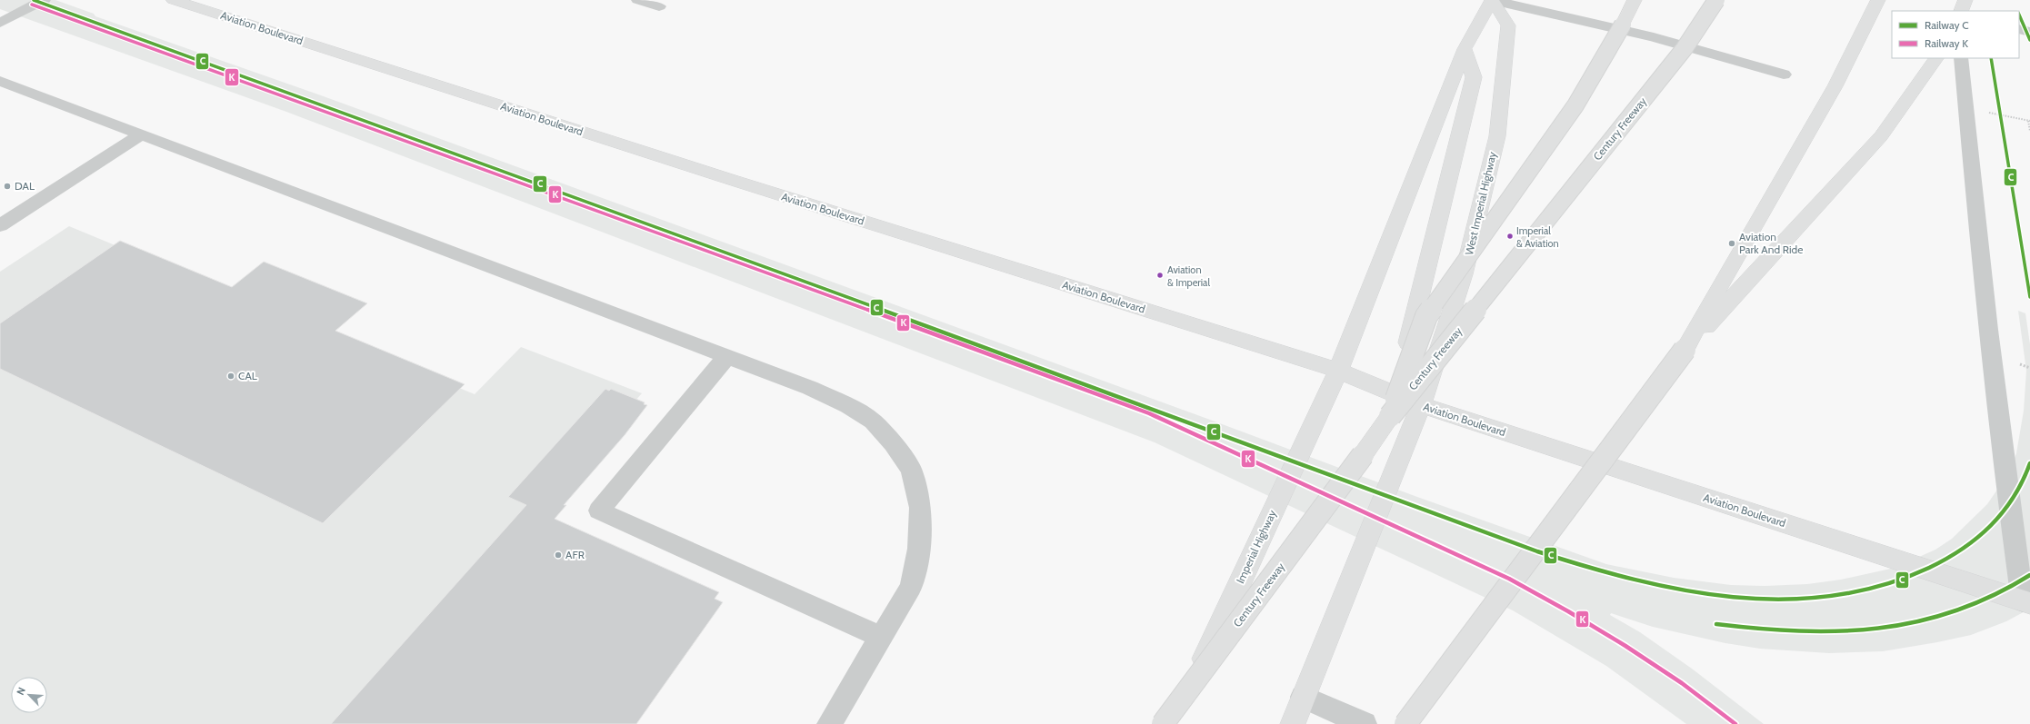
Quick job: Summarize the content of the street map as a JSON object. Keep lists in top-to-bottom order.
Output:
{
  "streets": {
    "main road": [
      "Aviation Boulevard",
      "Century Freeway",
      "West Imperial Highway",
      "Imperial Highway"
    ]
  },
  "crossings": [
    ["Aviation Boulevard", "West Imperial Highway"],
    ["Aviation Boulevard", "Imperial Highway"]
  ],
  "places": [
    "DAL",
    "Imperial & Aviation",
    "Aviation Park And Ride",
    "Aviation & Imperial",
    "CAL",
    "AFR"
  ],
  "lines": ["rail line C", "rail line K"],
  "legend": ["Railway C", "Railway K"],
  "north": "top left"
}
